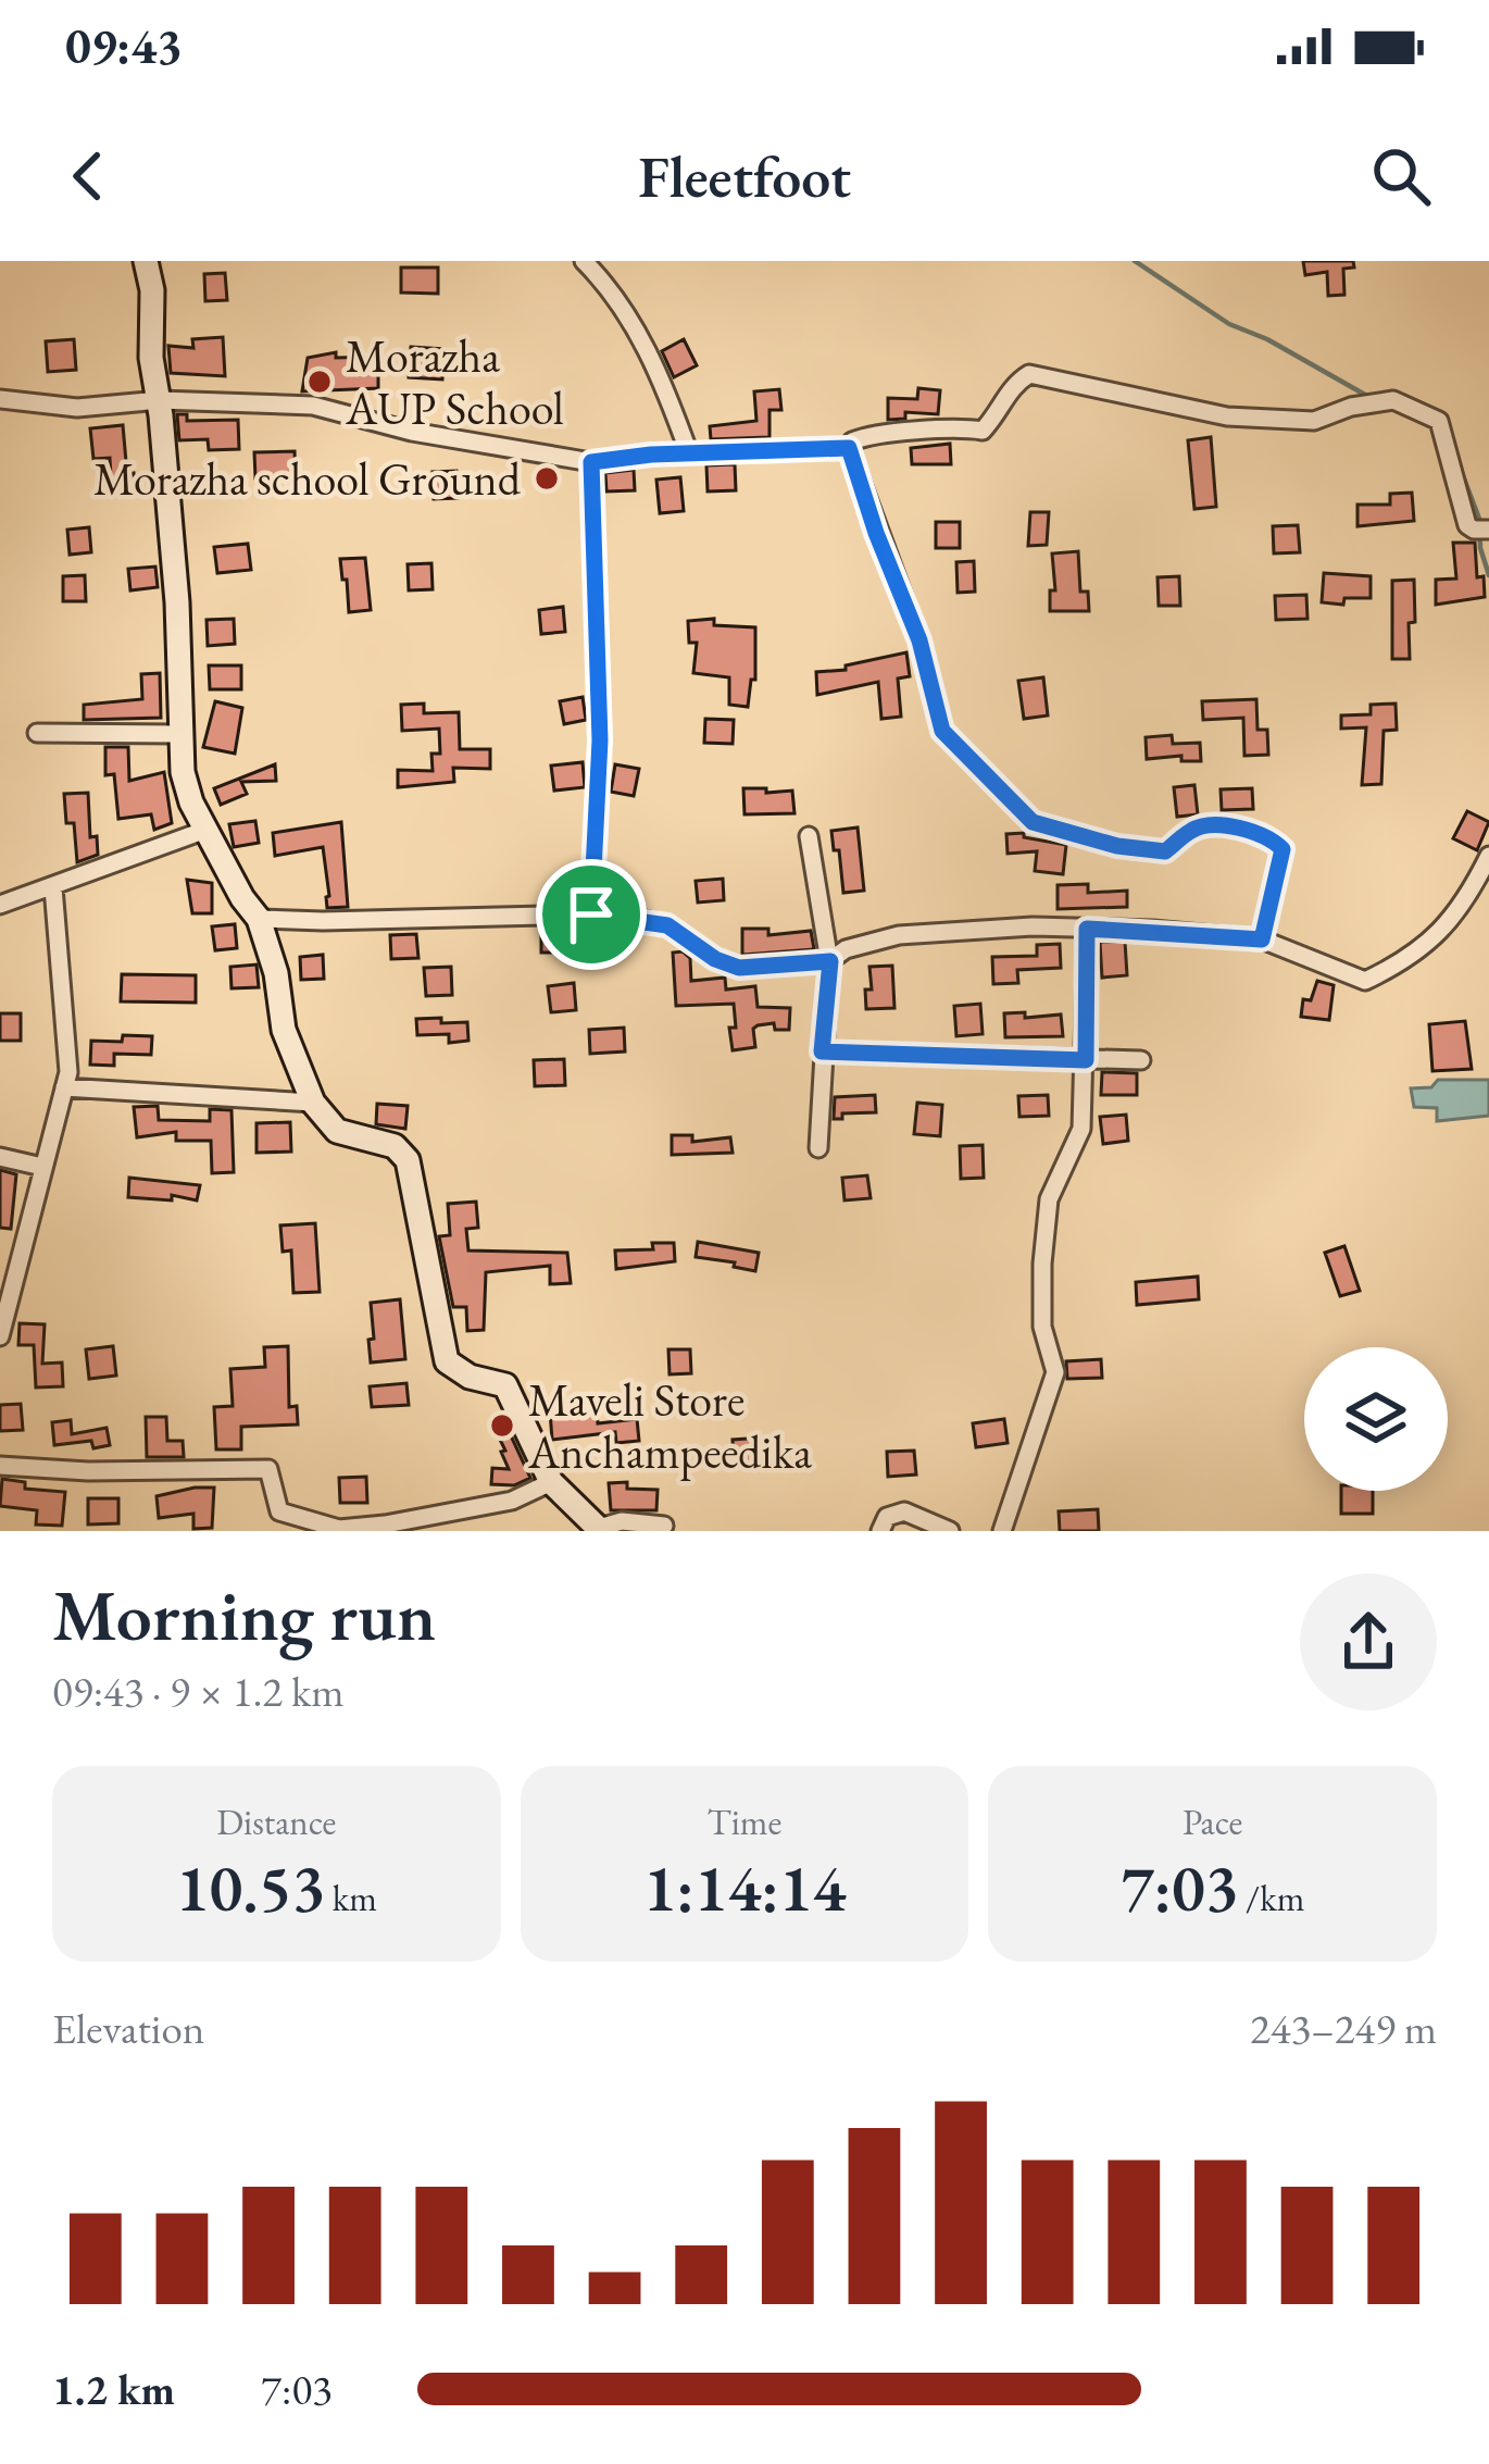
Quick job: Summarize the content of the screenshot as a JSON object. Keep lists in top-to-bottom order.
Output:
{
  "places": ["Morazha AUP School", "Morazha school Ground", "Maveli Store Anchampeedika"],
  "page": {
    "status": "09:43",
    "header": "Fleetfoot",
    "heading": ["Morning run", "09:43 · 9 × 1.2 km"],
    "stats": [
      ["Distance", "10.53 km"],
      ["Time", "1:14:14"],
      ["Pace", "7:03 /km"]
    ],
    "chart": ["Elevation", "243–249 m"],
    "list": [
      {
        "name": "1.2 km",
        "note": "7:03"
      }
    ]
  }
}
